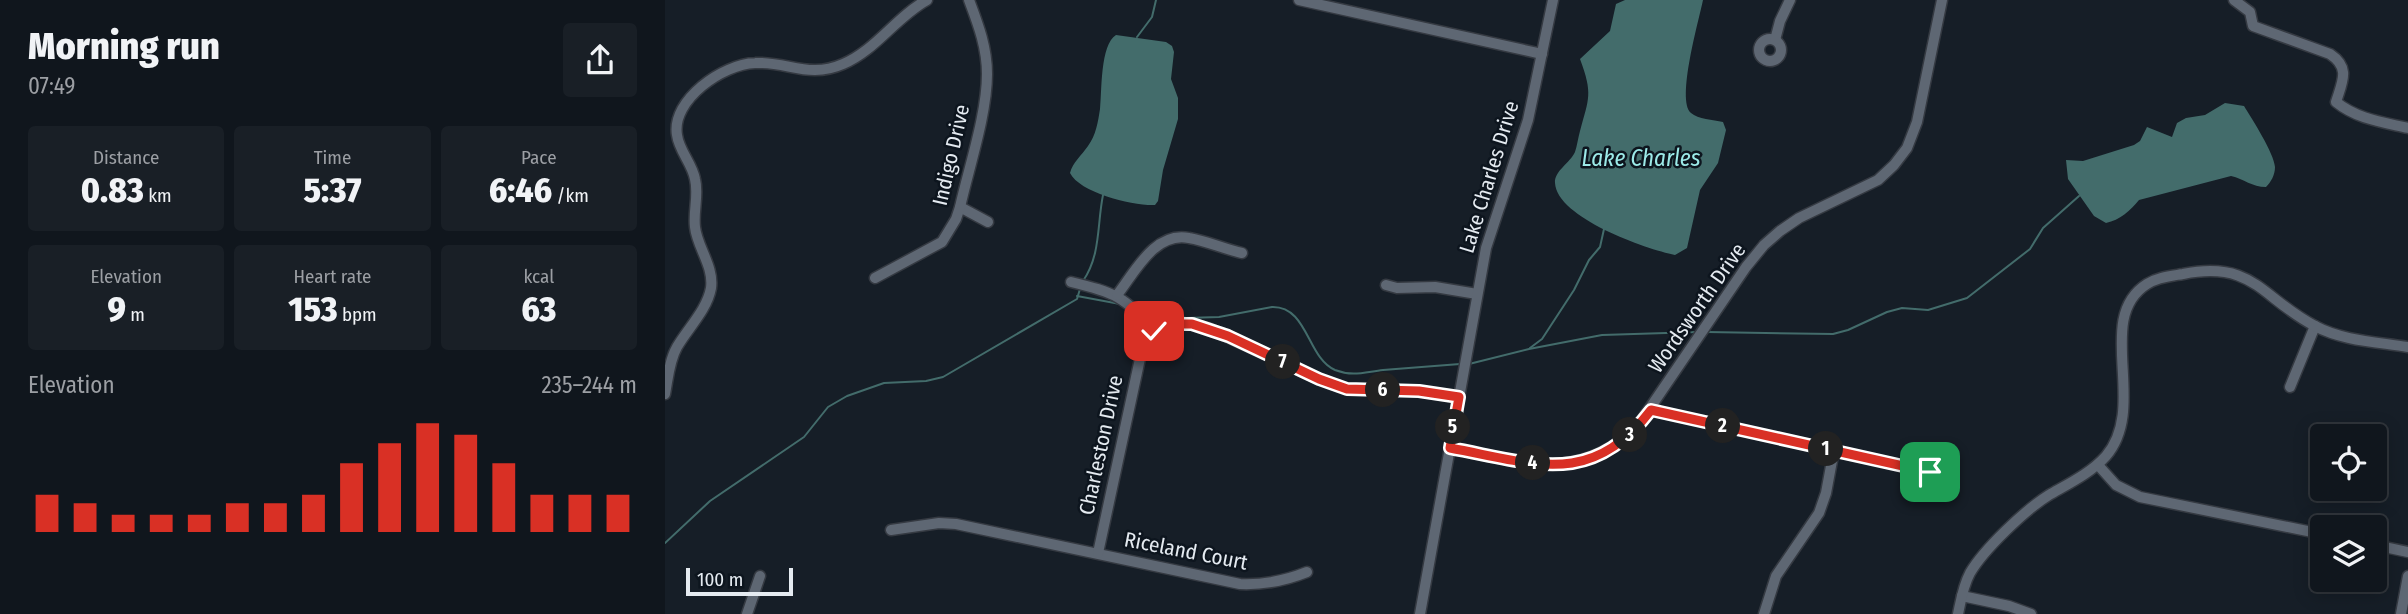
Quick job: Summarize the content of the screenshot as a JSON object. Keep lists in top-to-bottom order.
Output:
{
  "streets": {
    "street": [
      "Indigo Drive",
      "Lake Charles Drive",
      "Wordsworth Drive",
      "Charleston Drive",
      "Riceland Court"
    ]
  },
  "crossings": [
    ["Lake Charles Drive", "Wordsworth Drive"],
    ["Charleston Drive", "Riceland Court"]
  ],
  "water": ["Lake Charles"],
  "scale_bar": "100 m",
  "page": {
    "heading": ["Morning run", "07:49"],
    "stats": [
      ["Distance", "0.83 km"],
      ["Time", "5:37"],
      ["Pace", "6:46 /km"],
      ["Elevation", "9 m"],
      ["Heart rate", "153 bpm"],
      ["kcal", "63"]
    ],
    "pins": [
      "7",
      "6",
      "2",
      "5",
      "3",
      "1",
      "4"
    ],
    "chart": ["Elevation", "235–244 m"],
    "scale": "100 m"
  }
}
